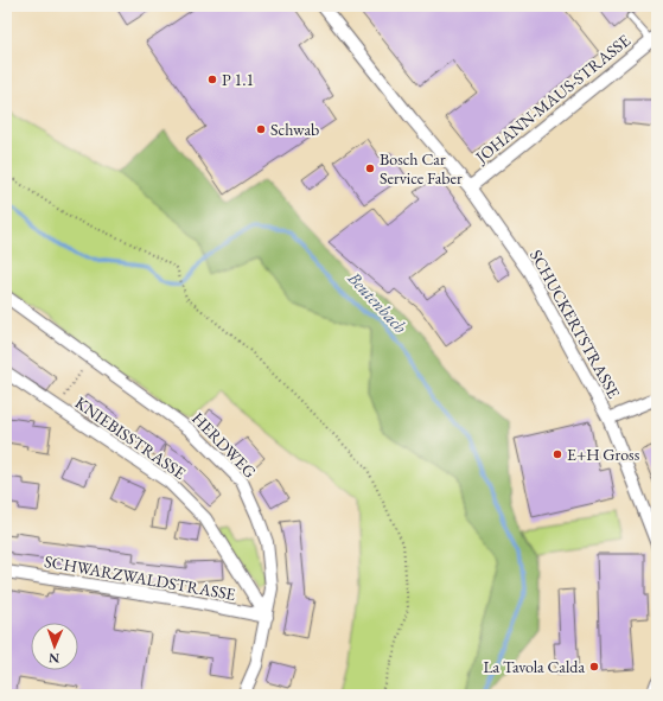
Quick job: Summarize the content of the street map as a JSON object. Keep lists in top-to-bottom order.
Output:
{
  "streets": {
    "street": [
      "JOHANN-MAUS-STRASSE",
      "SCHUCKERTSTRASSE",
      "KNIEBISSTRASSE",
      "HERDWEG",
      "SCHWARZWALDSTRASSE"
    ]
  },
  "crossings": [
    ["JOHANN-MAUS-STRASSE", "SCHUCKERTSTRASSE"],
    ["KNIEBISSTRASSE", "HERDWEG"],
    ["KNIEBISSTRASSE", "SCHWARZWALDSTRASSE"],
    ["HERDWEG", "SCHWARZWALDSTRASSE"]
  ],
  "water": ["Beutenbach"],
  "places": [
    "P 1.1",
    "Schwab",
    "Bosch Car Service Faber",
    "E+H Gross",
    "La Tavola Calda"
  ],
  "north": "bottom"
}
